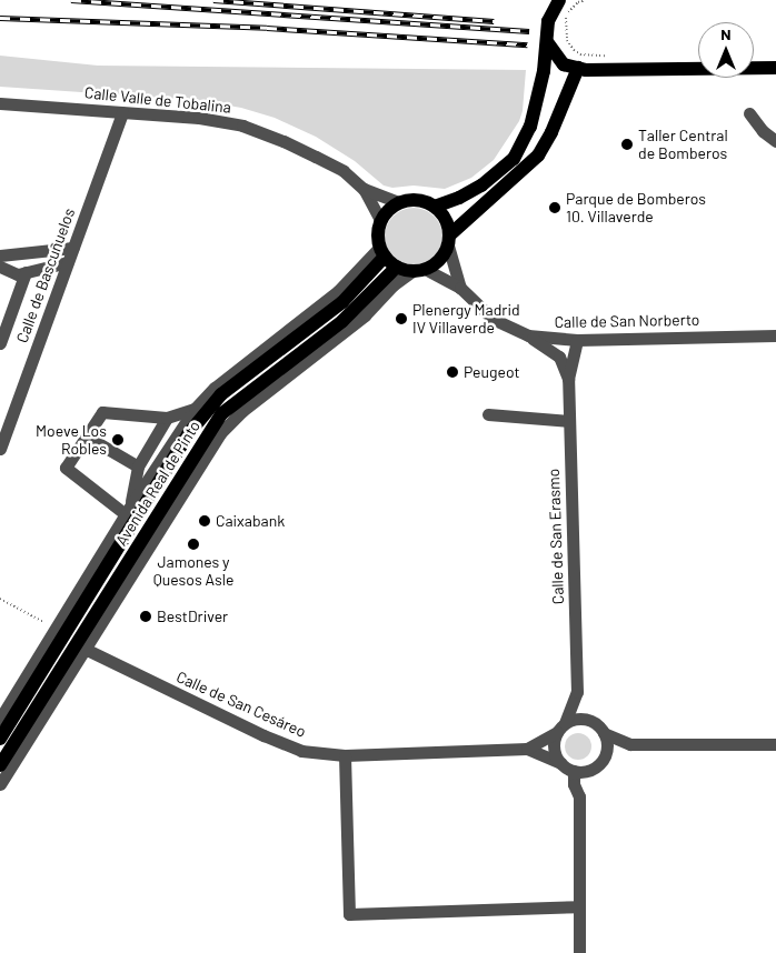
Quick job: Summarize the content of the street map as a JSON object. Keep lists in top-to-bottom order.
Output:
{
  "streets": {
    "main road": ["Avenida Real de Pinto"],
    "street": [
      "Calle Valle de Tobalina",
      "Calle de Bascuñuelos",
      "Calle de San Norberto",
      "Calle de San Erasmo",
      "Calle de San Cesáreo"
    ]
  },
  "crossings": [
    ["Calle Valle de Tobalina", "Calle de Bascuñuelos"],
    ["Calle Valle de Tobalina", "Calle de San Norberto"],
    ["Calle Valle de Tobalina", "Avenida Real de Pinto"],
    ["Calle de San Norberto", "Avenida Real de Pinto"],
    ["Calle de San Norberto", "Calle de San Erasmo"],
    ["Avenida Real de Pinto", "Calle de San Cesáreo"],
    ["Calle de San Erasmo", "Calle de San Cesáreo"]
  ],
  "places": [
    "Taller Central de Bomberos",
    "Parque de Bomberos 10. Villaverde",
    "Plenergy Madrid IV Villaverde",
    "Peugeot",
    "Moeve Los Robles",
    "Caixabank",
    "Jamones y Quesos Asle",
    "BestDriver"
  ],
  "north": "top"
}
